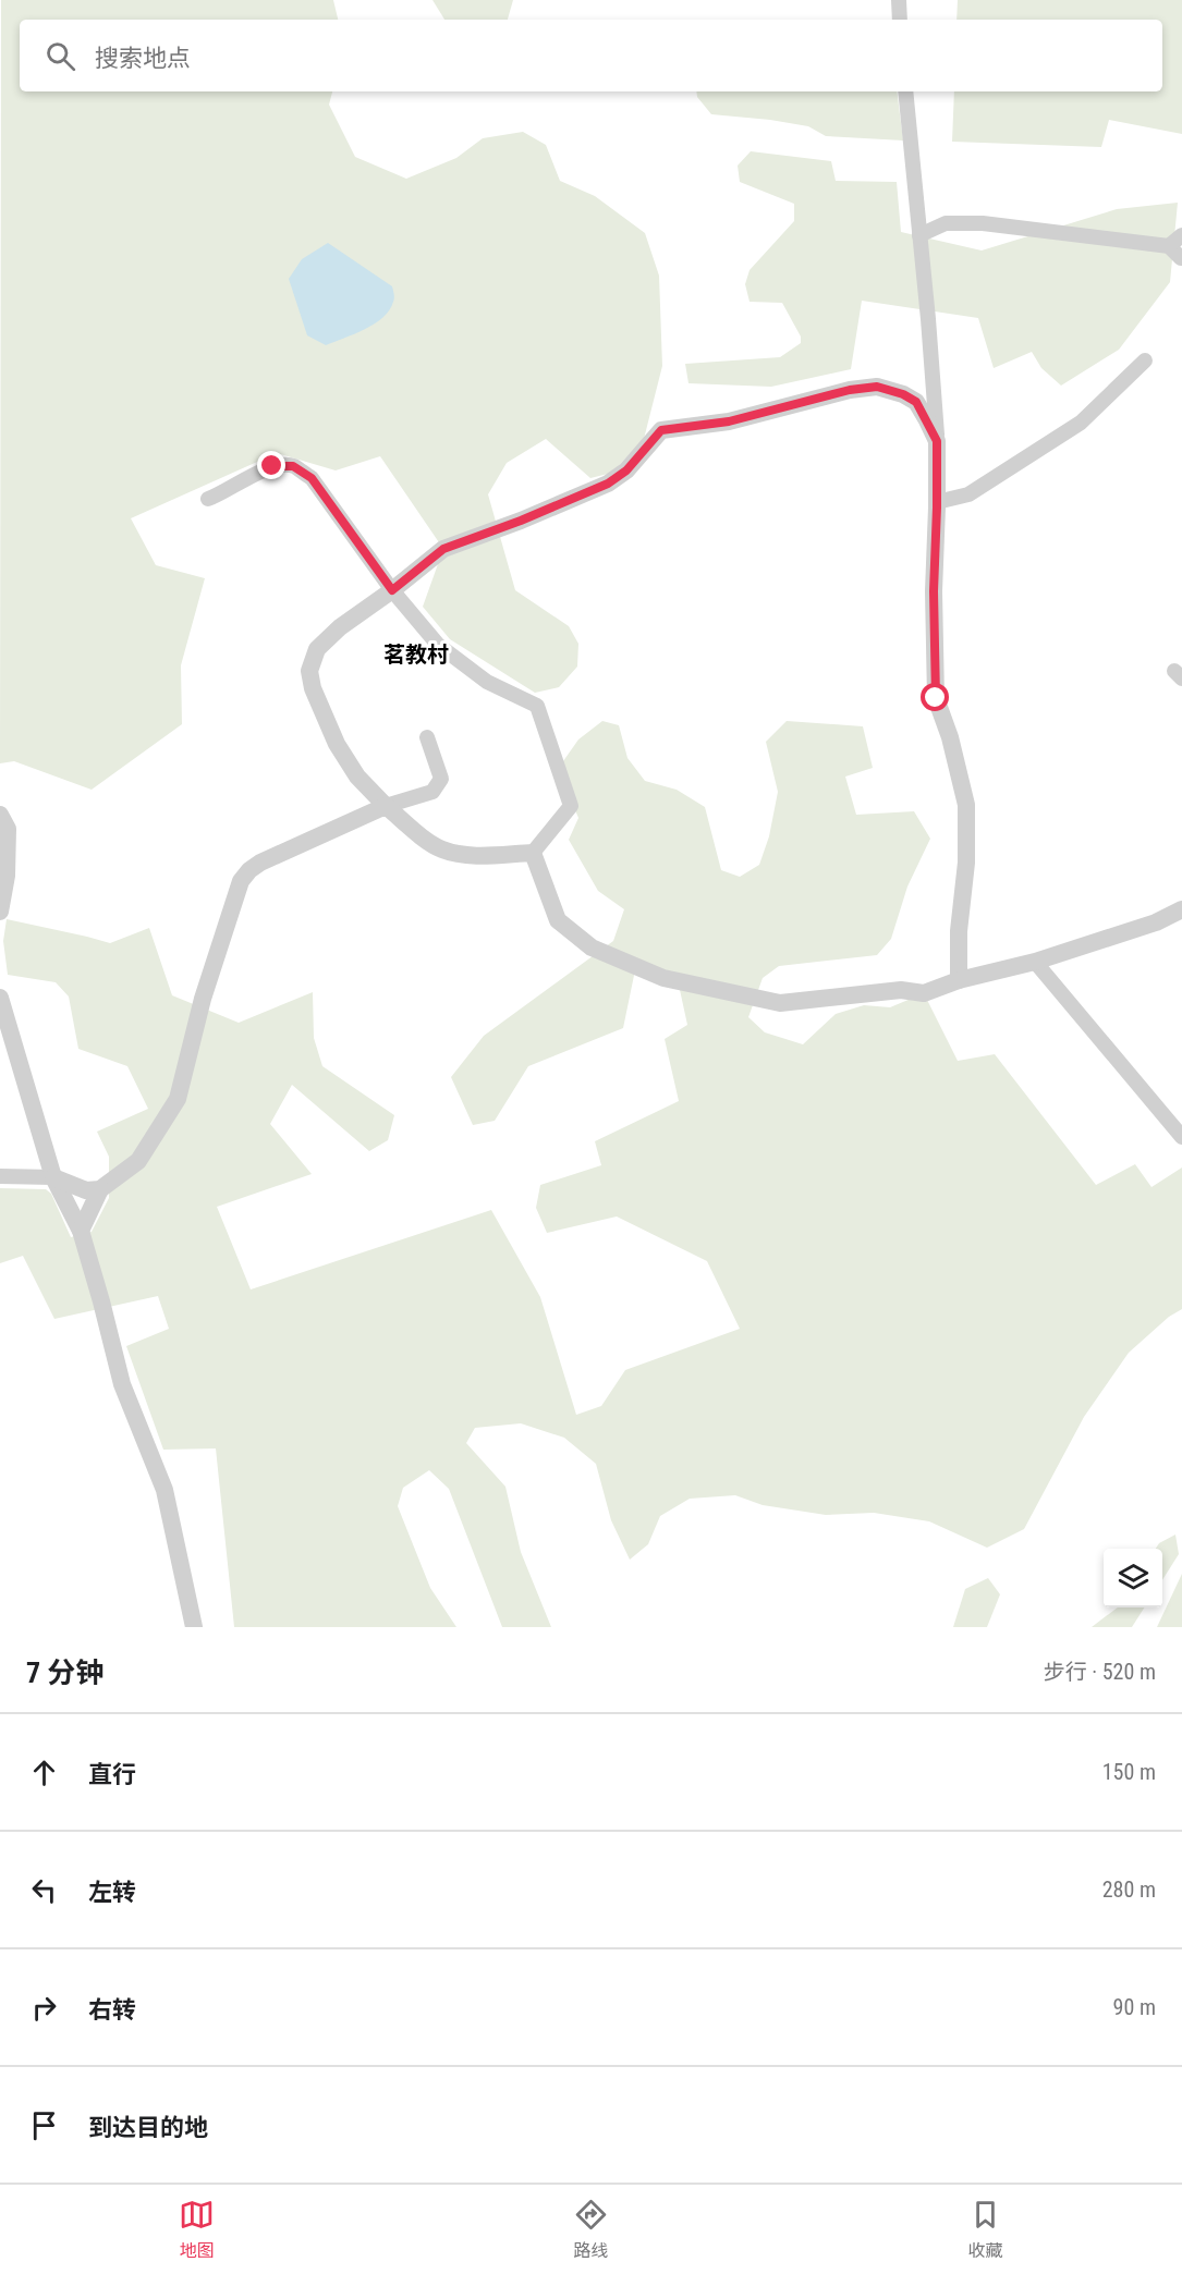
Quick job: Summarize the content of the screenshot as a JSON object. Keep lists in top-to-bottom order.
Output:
{
  "districts": ["茗教村"],
  "page": {
    "search": "搜索地点",
    "heading": ["7 分钟", "步行 · 520 m"],
    "list": [
      ["直行", "150 m"],
      ["左转", "280 m"],
      ["右转", "90 m"],
      "到达目的地"
    ],
    "nav": ["地图", "路线", "收藏"]
  }
}
